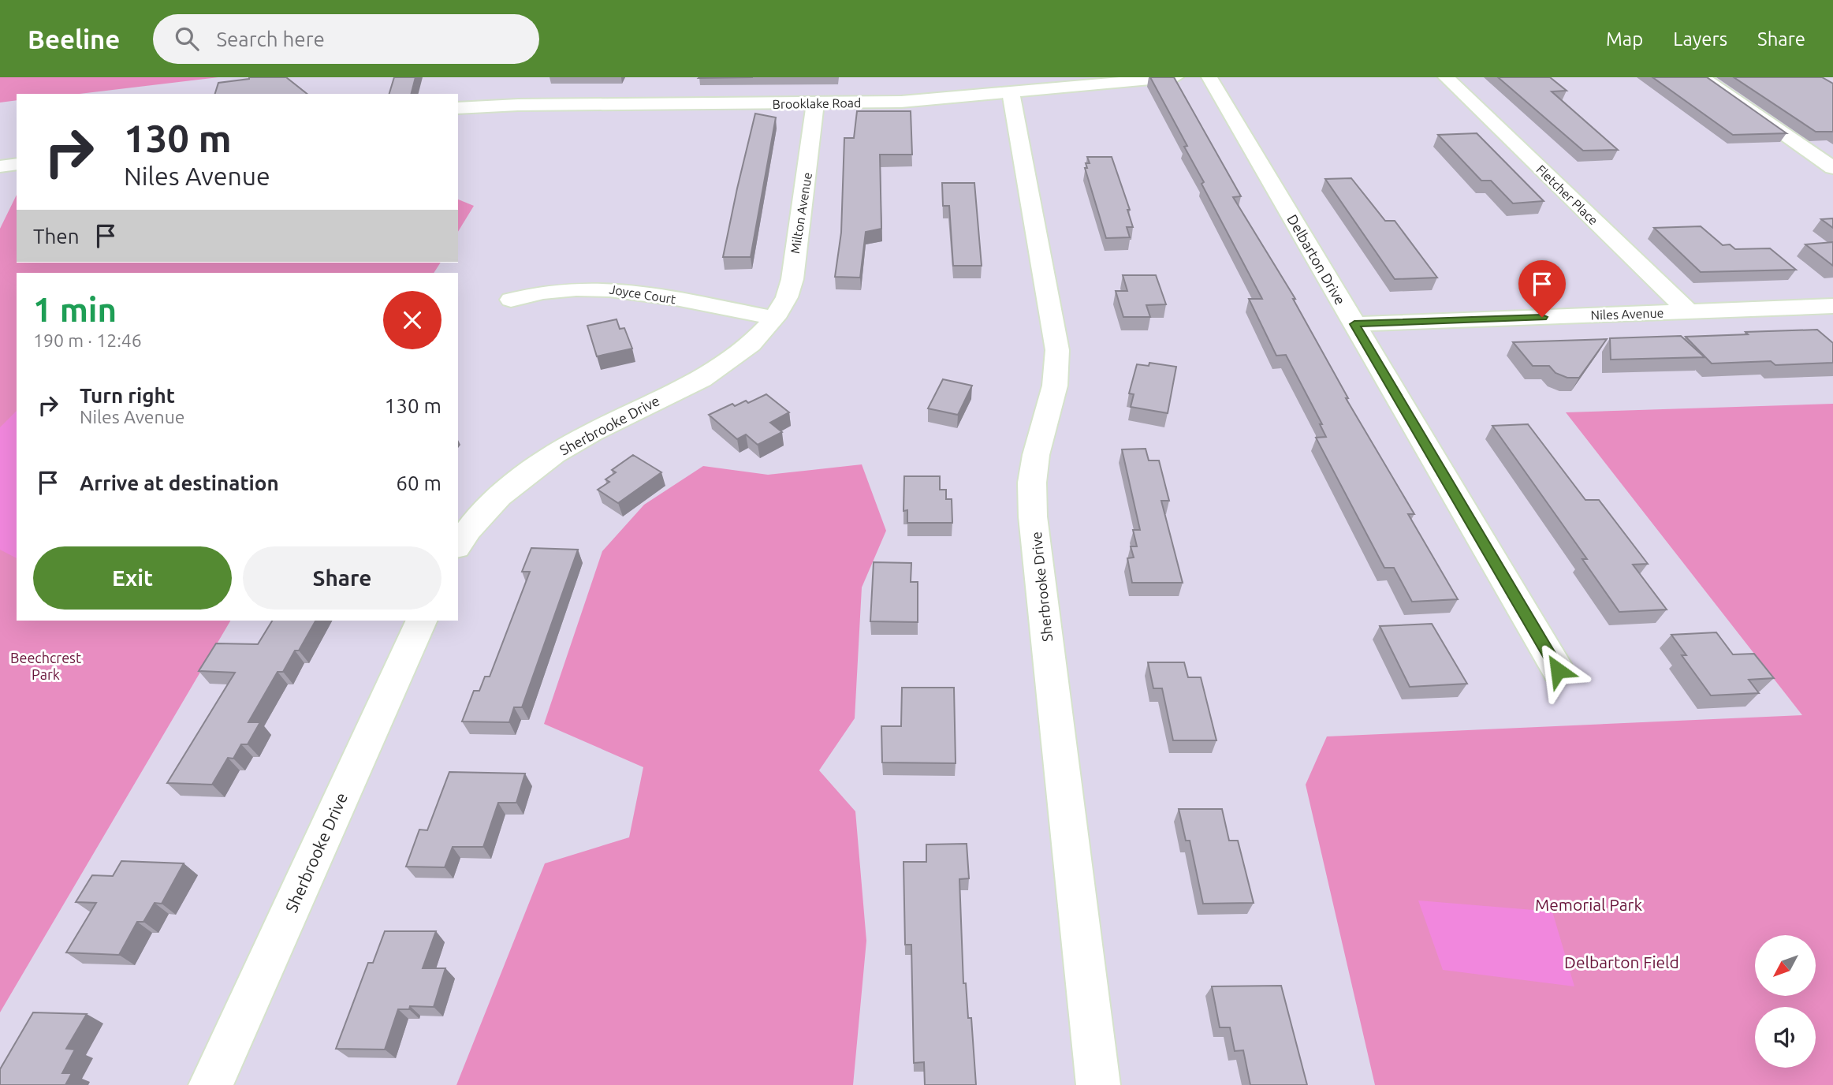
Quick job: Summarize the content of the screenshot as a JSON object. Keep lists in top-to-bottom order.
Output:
{
  "streets": {
    "street": [
      "Brooklake Road",
      "Fletcher Place",
      "Milton Avenue",
      "Delbarton Drive",
      "Joyce Court",
      "Niles Avenue",
      "Sherbrooke Drive"
    ]
  },
  "crossings": [
    ["Brooklake Road", "Milton Avenue"],
    ["Brooklake Road", "Sherbrooke Drive"],
    ["Fletcher Place", "Niles Avenue"],
    ["Milton Avenue", "Joyce Court"],
    ["Milton Avenue", "Sherbrooke Drive"],
    ["Delbarton Drive", "Niles Avenue"],
    ["Joyce Court", "Sherbrooke Drive"]
  ],
  "parks": ["Beechcrest Park", "Memorial Park", "Delbarton Field"],
  "north": "bottom left",
  "page": {
    "header": "Beeline",
    "search": "Search here",
    "nav": ["Map", "Layers", "Share"],
    "turn": ["130 m", "Niles Avenue"],
    "then": "Then",
    "heading": ["1 min", "190 m · 12:46"],
    "list": [
      {
        "name": "Turn right",
        "note": "Niles Avenue",
        "value": "130 m"
      },
      {
        "name": "Arrive at destination",
        "value": "60 m"
      }
    ],
    "buttons": ["Exit", "Share"]
  }
}
